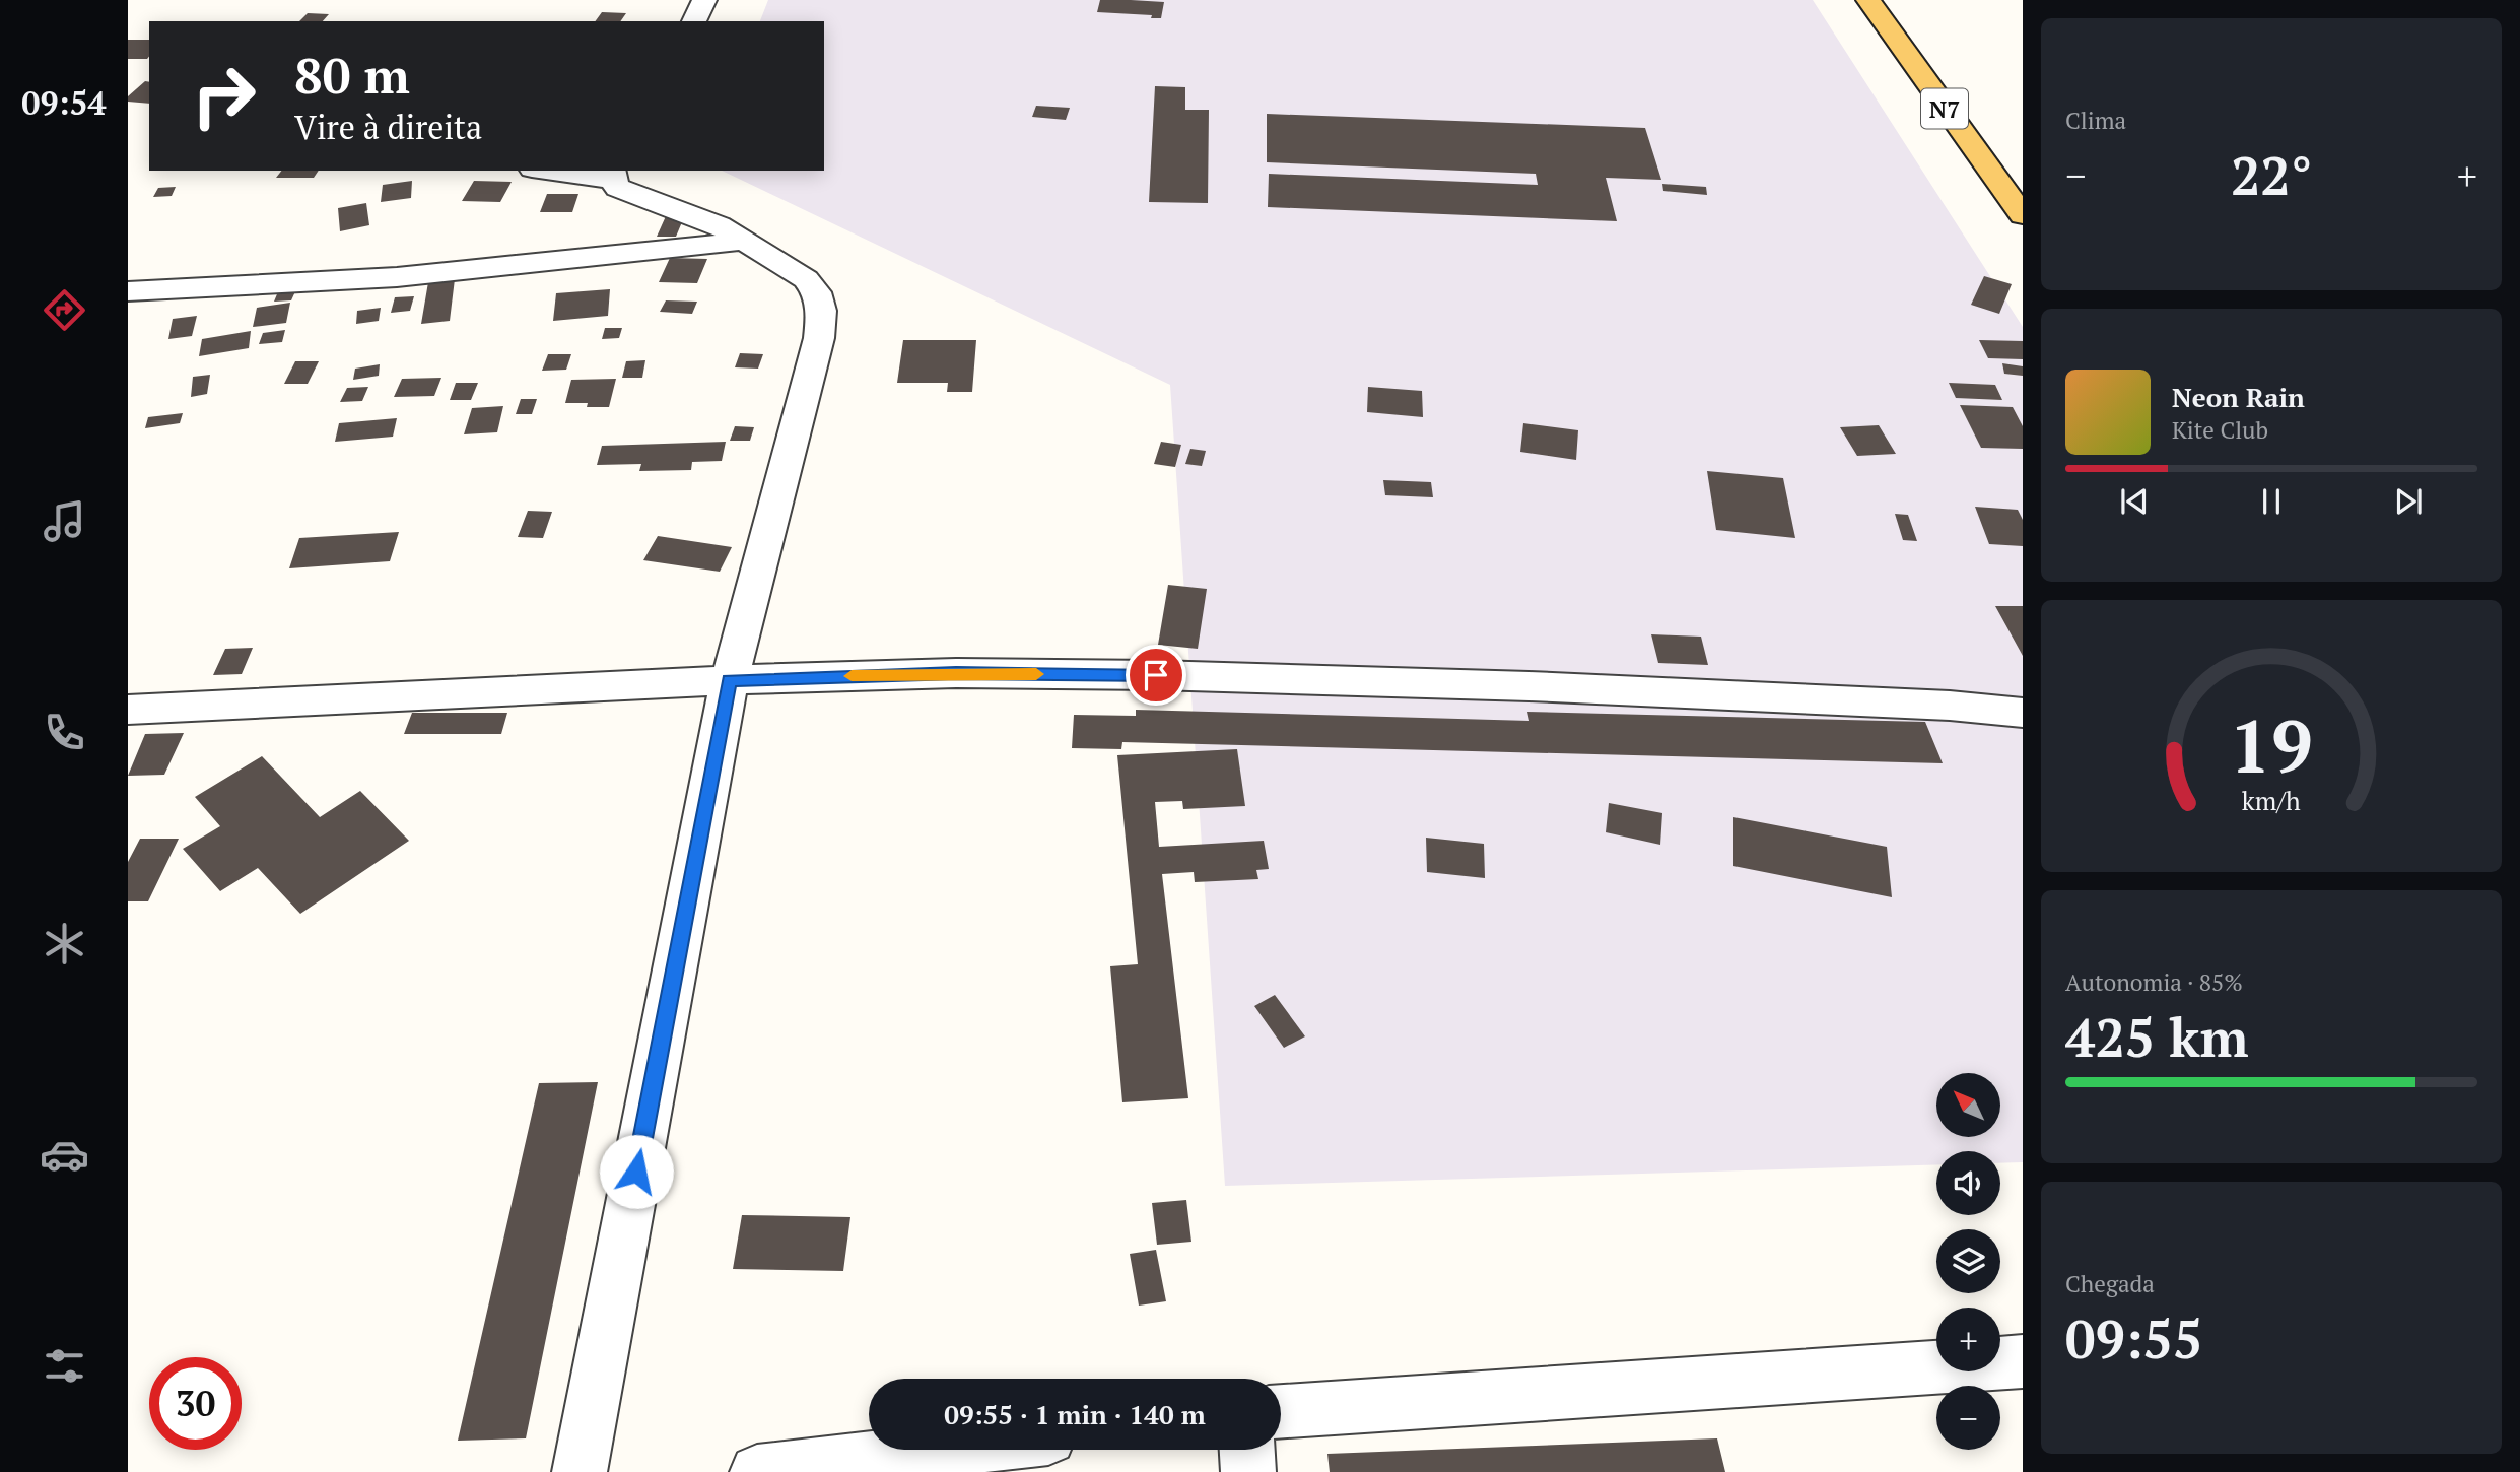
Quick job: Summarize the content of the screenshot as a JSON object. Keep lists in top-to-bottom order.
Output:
{
  "streets": {
    "main road": ["N7"]
  },
  "north": "top left",
  "page": {
    "tabs": "09:54",
    "tile": [
      "Clima",
      ["Autonomia · 85%", "425 km"],
      ["Chegada", "09:55"]
    ],
    "turn": ["80 m", "Vire à direita"],
    "heat": ["−", "22°", "+"],
    "song": ["Neon Rain", "Kite Club"],
    "map_buttons": ["+", "−"],
    "limit": "30",
    "trip": "09:55 · 1 min · 140 m",
    "gauge": ["19", "km/h"]
  }
}
